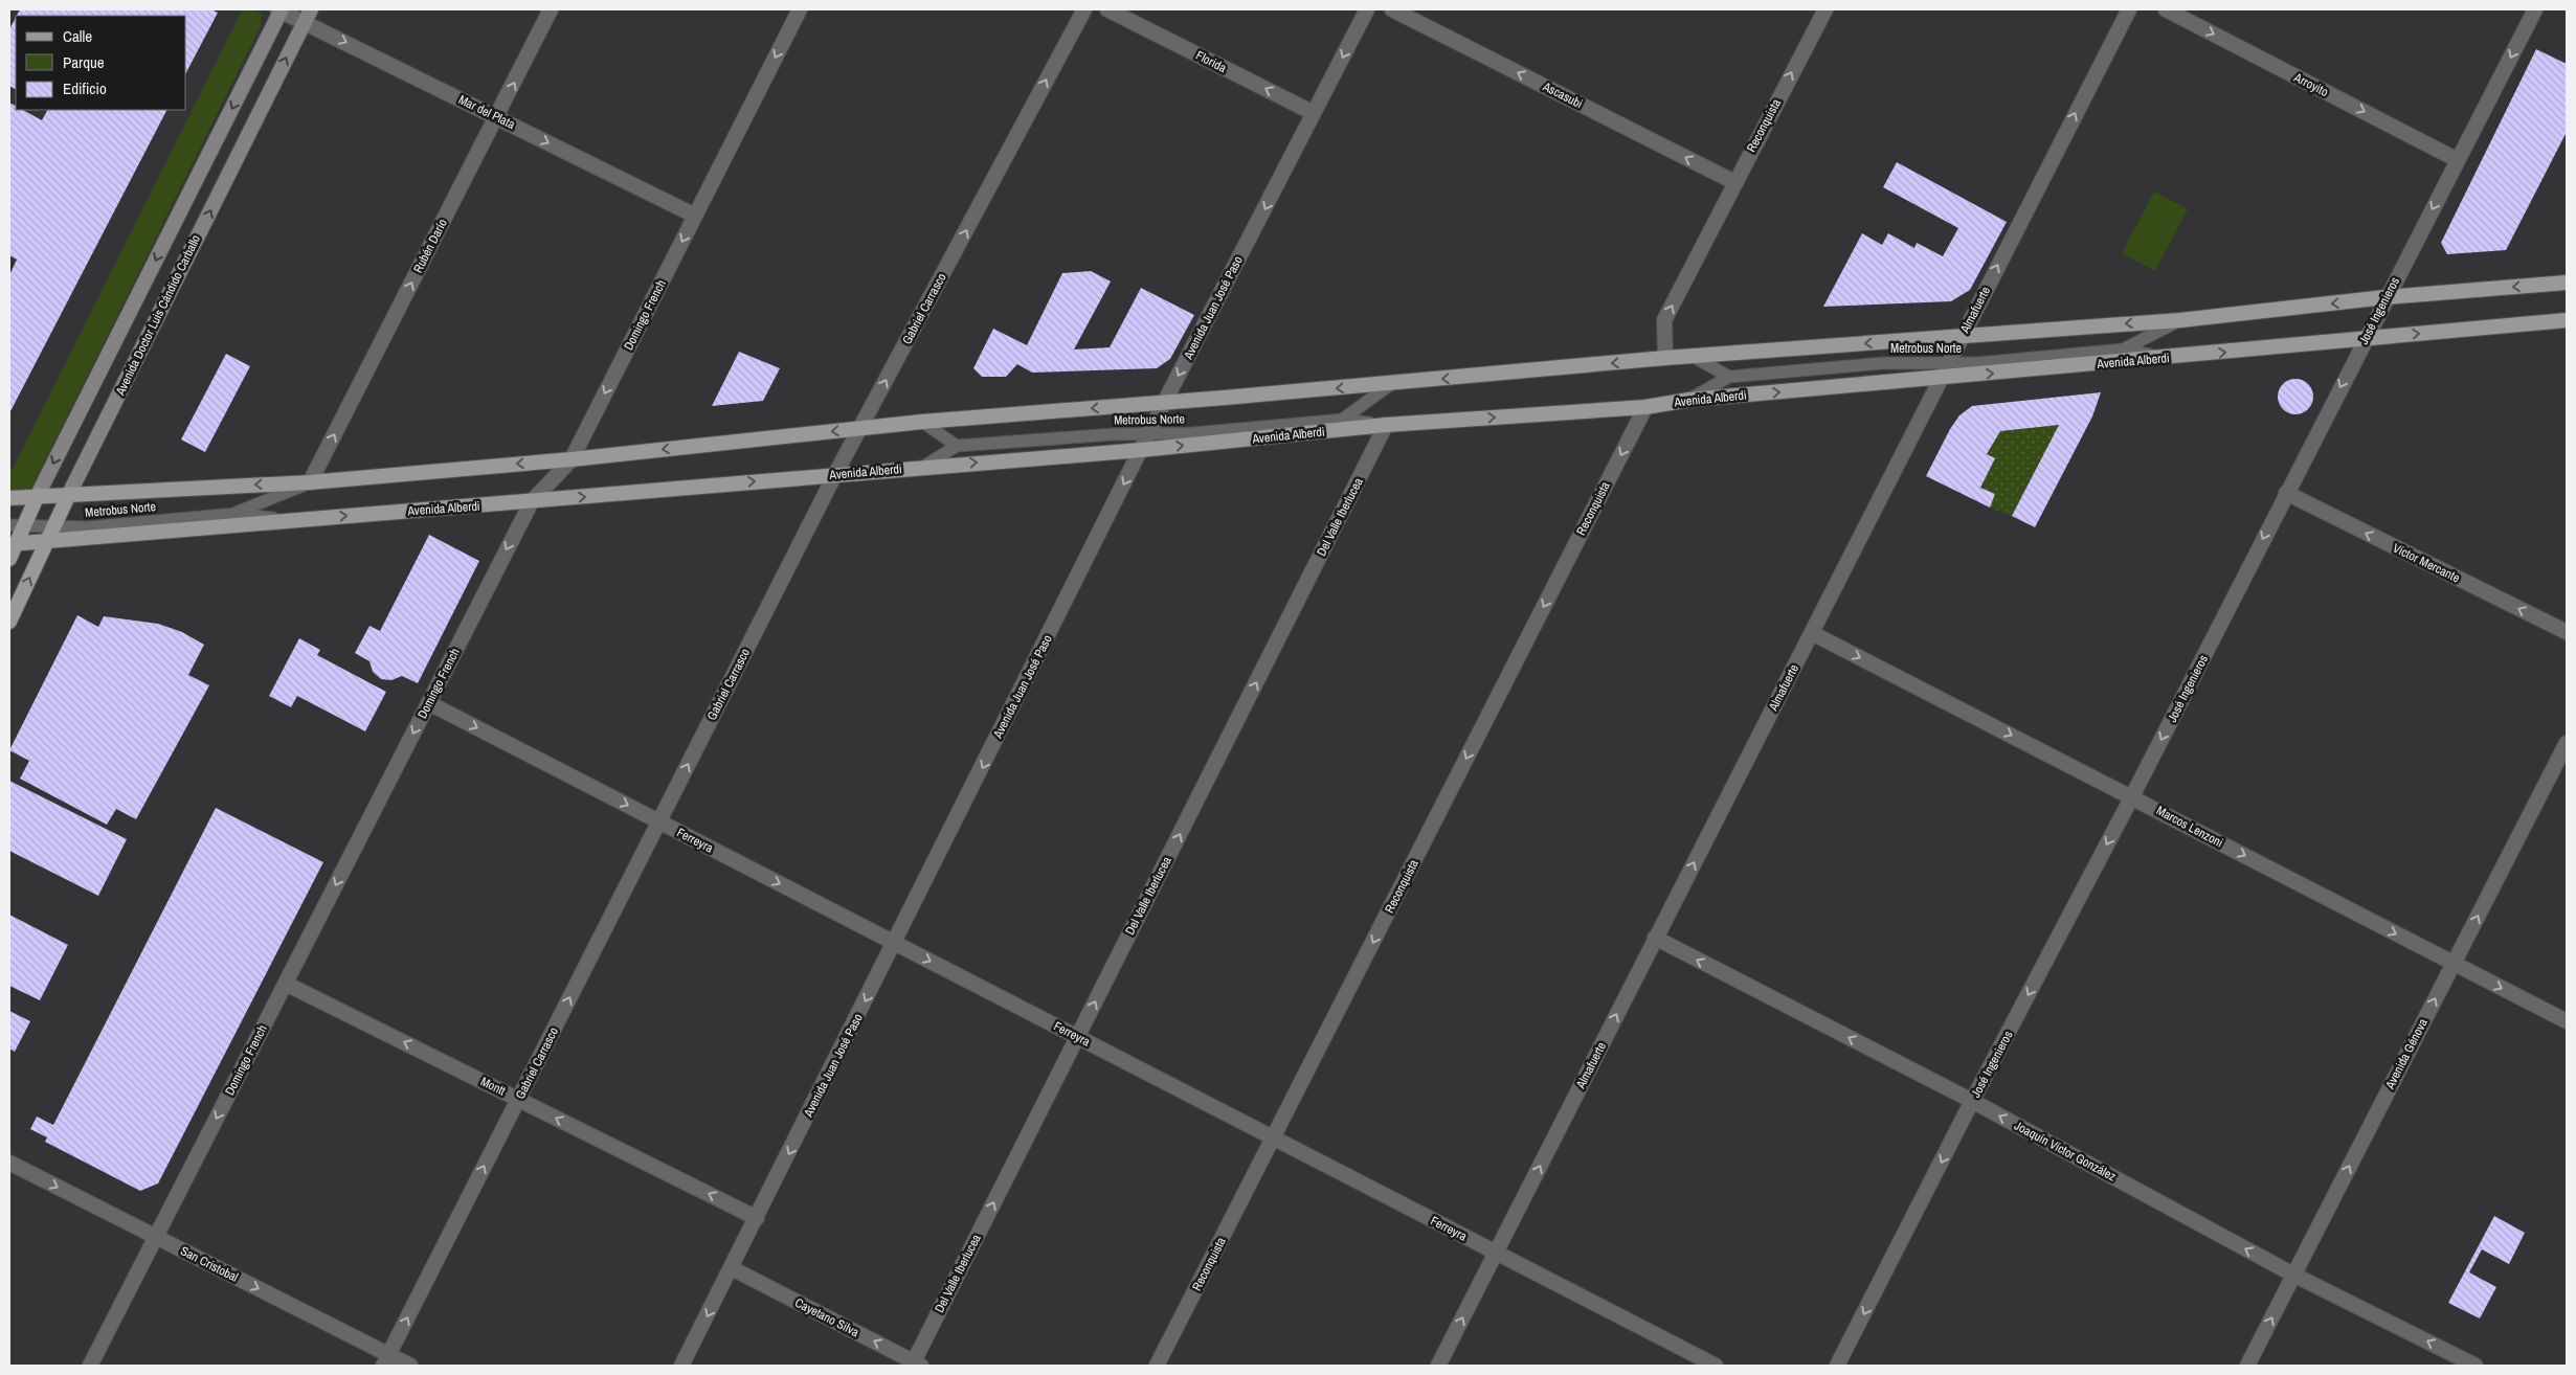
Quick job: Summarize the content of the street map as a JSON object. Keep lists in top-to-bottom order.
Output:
{
  "streets": {
    "main road": ["Avenida Doctor Luis Cándido Carballo", "Avenida Alberdi"],
    "street": [
      "Florida",
      "Arroyito",
      "Ascasubi",
      "Mar del Plata",
      "Reconquista",
      "Rubén Darío",
      "Avenida Juan José Paso",
      "Gabriel Carrasco",
      "Almafuerte",
      "José Ingenieros",
      "Domingo French",
      "Del Valle Iberlucea",
      "Víctor Mercante",
      "Marcos Lenzoni",
      "Ferreyra",
      "Avenida Génova",
      "Montt",
      "Joaquín Víctor González",
      "San Cristobal",
      "Cayetano Silva"
    ],
    "lane": ["Metrobus Norte"]
  },
  "crossings": [
    ["Florida", "Avenida Juan José Paso"],
    ["Arroyito", "José Ingenieros"],
    ["Ascasubi", "Reconquista"],
    ["Mar del Plata", "Rubén Darío"],
    ["Mar del Plata", "Avenida Doctor Luis Cándido Carballo"],
    ["Mar del Plata", "Domingo French"],
    ["Reconquista", "Avenida Alberdi"],
    ["Reconquista", "Ferreyra"],
    ["Rubén Darío", "Metrobus Norte"],
    ["Avenida Juan José Paso", "Metrobus Norte"],
    ["Avenida Juan José Paso", "Avenida Alberdi"],
    ["Avenida Juan José Paso", "Ferreyra"],
    ["Avenida Juan José Paso", "Montt"],
    ["Avenida Juan José Paso", "Cayetano Silva"],
    ["Gabriel Carrasco", "Avenida Alberdi"],
    ["Gabriel Carrasco", "Ferreyra"],
    ["Gabriel Carrasco", "Montt"],
    ["Gabriel Carrasco", "San Cristobal"],
    ["Almafuerte", "Metrobus Norte"],
    ["Almafuerte", "Avenida Alberdi"],
    ["Almafuerte", "Marcos Lenzoni"],
    ["Almafuerte", "Ferreyra"],
    ["Almafuerte", "Joaquín Víctor González"],
    ["José Ingenieros", "Avenida Alberdi"],
    ["José Ingenieros", "Víctor Mercante"],
    ["José Ingenieros", "Marcos Lenzoni"],
    ["José Ingenieros", "Joaquín Víctor González"],
    ["Avenida Doctor Luis Cándido Carballo", "Metrobus Norte"],
    ["Avenida Doctor Luis Cándido Carballo", "Avenida Alberdi"],
    ["Domingo French", "Avenida Alberdi"],
    ["Domingo French", "Ferreyra"],
    ["Domingo French", "Montt"],
    ["Domingo French", "San Cristobal"],
    ["Metrobus Norte", "Avenida Alberdi"],
    ["Metrobus Norte", "Del Valle Iberlucea"],
    ["Avenida Alberdi", "Del Valle Iberlucea"],
    ["Del Valle Iberlucea", "Ferreyra"],
    ["Del Valle Iberlucea", "Cayetano Silva"],
    ["Marcos Lenzoni", "Avenida Génova"],
    ["Avenida Génova", "Joaquín Víctor González"]
  ],
  "one_way": [
    "Florida",
    "Arroyito",
    "Ascasubi",
    "Mar del Plata",
    "Rubén Darío",
    "Avenida Juan José Paso",
    "Gabriel Carrasco",
    "Almafuerte",
    "José Ingenieros",
    "Domingo French",
    "Del Valle Iberlucea",
    "Víctor Mercante",
    "Marcos Lenzoni",
    "Ferreyra",
    "Avenida Génova",
    "Montt",
    "Joaquín Víctor González",
    "San Cristobal",
    "Cayetano Silva"
  ],
  "legend": ["Calle", "Parque", "Edificio"]
}
